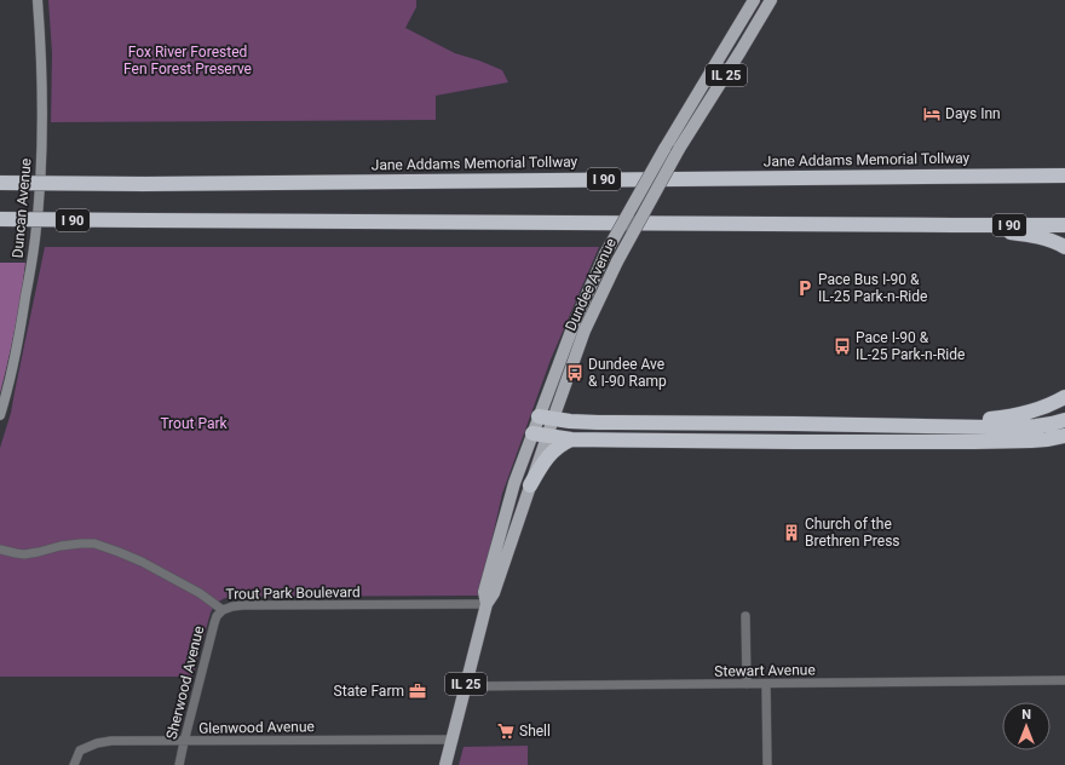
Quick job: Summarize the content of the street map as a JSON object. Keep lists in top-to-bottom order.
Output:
{
  "streets": {
    "highway": ["Jane Addams Memorial Tollway", "I 90"],
    "main road": ["IL 25", "Dundee Avenue"],
    "street": [
      "Duncan Avenue",
      "Trout Park Boulevard",
      "Stewart Avenue",
      "Sherwood Avenue",
      "Glenwood Avenue"
    ]
  },
  "crossings": [
    ["Dundee Avenue", "Trout Park Boulevard"],
    ["Dundee Avenue", "Stewart Avenue"],
    ["Dundee Avenue", "Glenwood Avenue"],
    ["Trout Park Boulevard", "Sherwood Avenue"],
    ["Sherwood Avenue", "Glenwood Avenue"]
  ],
  "parks": ["Fox River Forested Fen Forest Preserve", "Trout Park"],
  "places": {
    "hotel": ["Days Inn"],
    "parking": ["Pace Bus I-90 & IL-25 Park-n-Ride"],
    "bus stop": ["Pace I-90 & IL-25 Park-n-Ride", "Dundee Ave & I-90 Ramp"],
    "building": ["Church of the Brethren Press"],
    "office": ["State Farm"],
    "supermarket": ["Shell"]
  },
  "north": "top"
}
